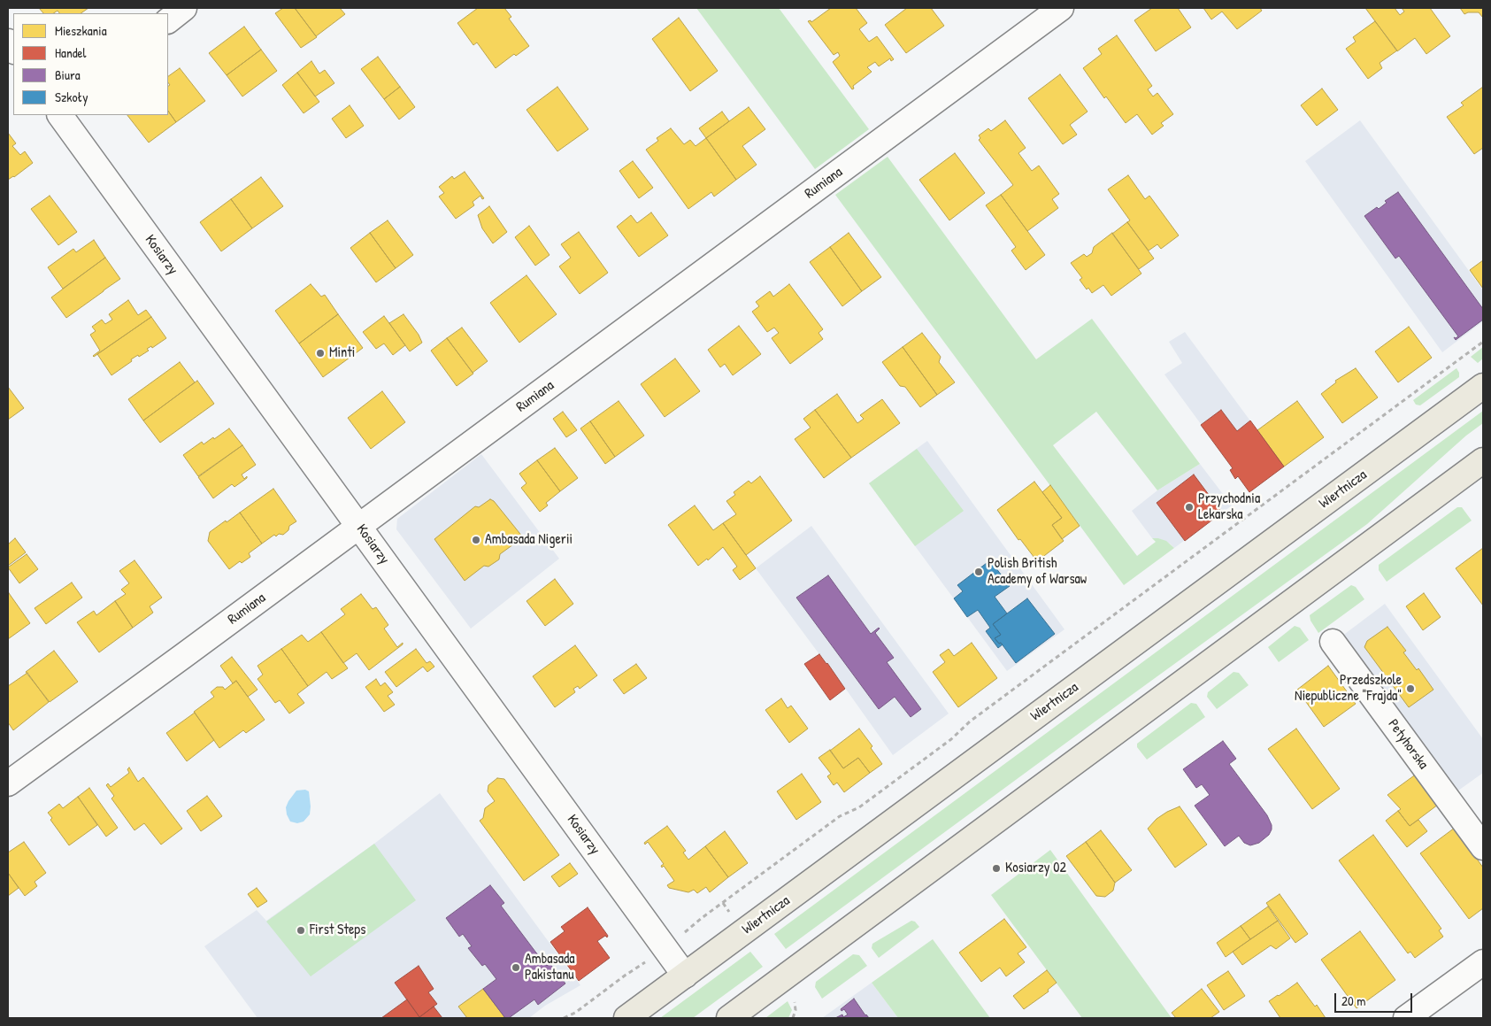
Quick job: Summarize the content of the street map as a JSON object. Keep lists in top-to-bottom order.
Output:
{
  "streets": {
    "main road": ["Wiertnicza"],
    "street": ["Rumiana", "Kosiarzy", "Petyhorska"]
  },
  "crossings": [
    ["Rumiana", "Kosiarzy"],
    ["Kosiarzy", "Wiertnicza"]
  ],
  "places": [
    "Minti",
    "Przychodnia Lekarska",
    "Ambasada Nigerii",
    "Polish British Academy of Warsaw",
    "Przedszkole Niepubliczne \"Frajda\"",
    "Kosiarzy 02",
    "First Steps",
    "Ambasada Pakistanu"
  ],
  "legend": [
    "Mieszkania",
    "Handel",
    "Biura",
    "Szkoły"
  ],
  "scale_bar": "20 m"
}
